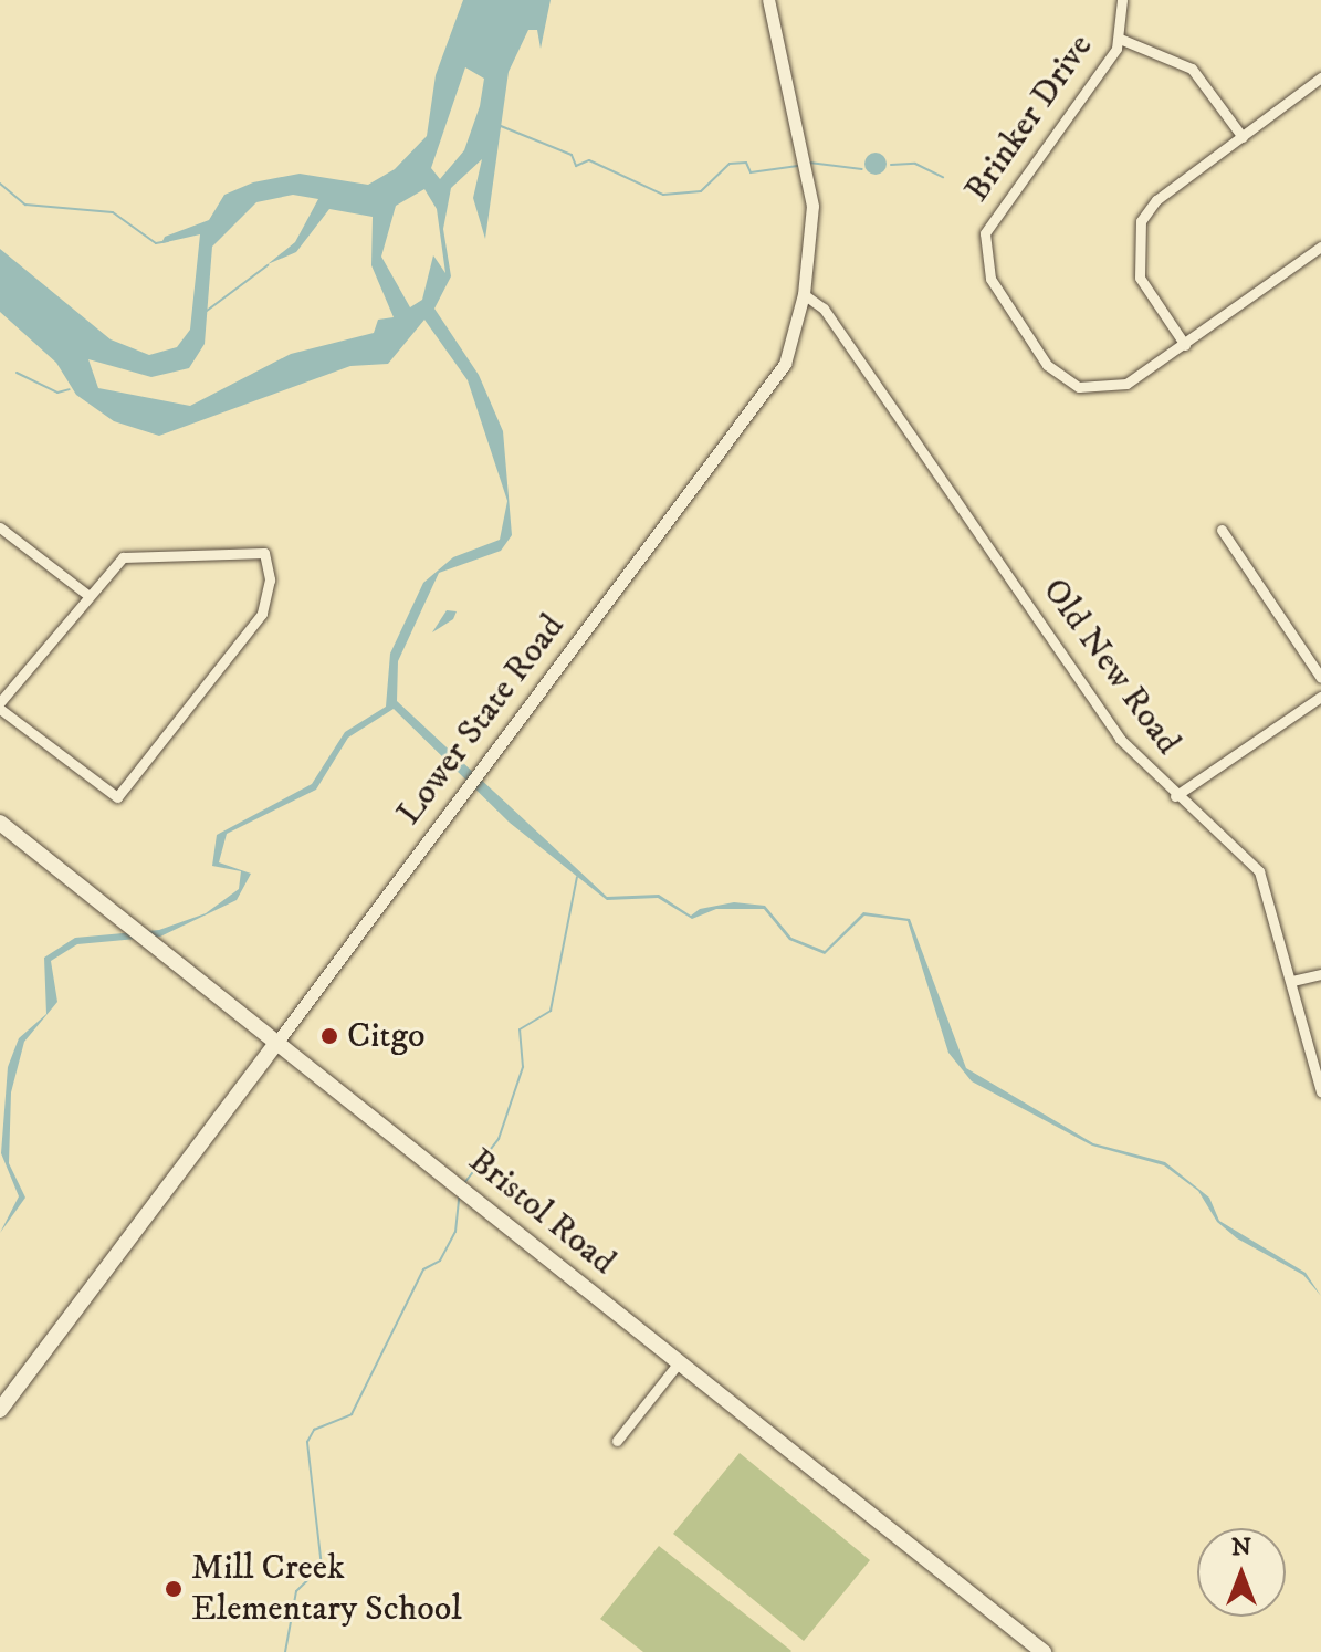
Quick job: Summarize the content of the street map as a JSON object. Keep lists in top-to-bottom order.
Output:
{
  "streets": {
    "main road": ["Lower State Road", "Bristol Road"],
    "street": ["Brinker Drive", "Old New Road"]
  },
  "crossings": [
    ["Old New Road", "Lower State Road"],
    ["Lower State Road", "Bristol Road"]
  ],
  "places": ["Citgo", "Mill Creek Elementary School"],
  "north": "top"
}
